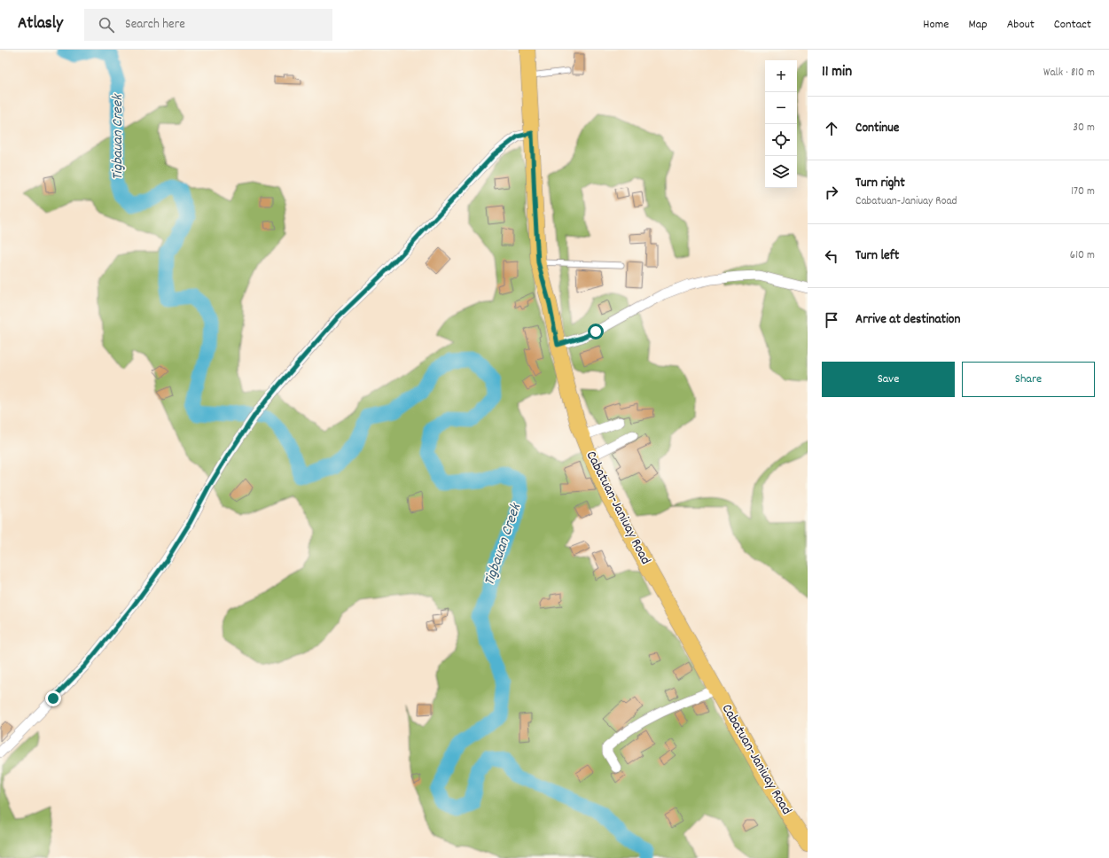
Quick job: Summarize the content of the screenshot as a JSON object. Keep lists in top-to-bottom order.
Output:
{
  "streets": {
    "main road": ["Cabatuan-Janiuay Road"]
  },
  "water": ["Tigbauan Creek"],
  "page": {
    "header": "Atlasly",
    "search": "Search here",
    "nav": [
      "Home",
      "Map",
      "About",
      "Contact"
    ],
    "heading": ["11 min", "Walk · 810 m"],
    "map_buttons": ["+", "−"],
    "list": [
      ["Continue", "30 m"],
      ["Turn right", "Cabatuan-Janiuay Road", "170 m"],
      ["Turn left", "610 m"],
      "Arrive at destination"
    ],
    "buttons": ["Save", "Share"]
  }
}
